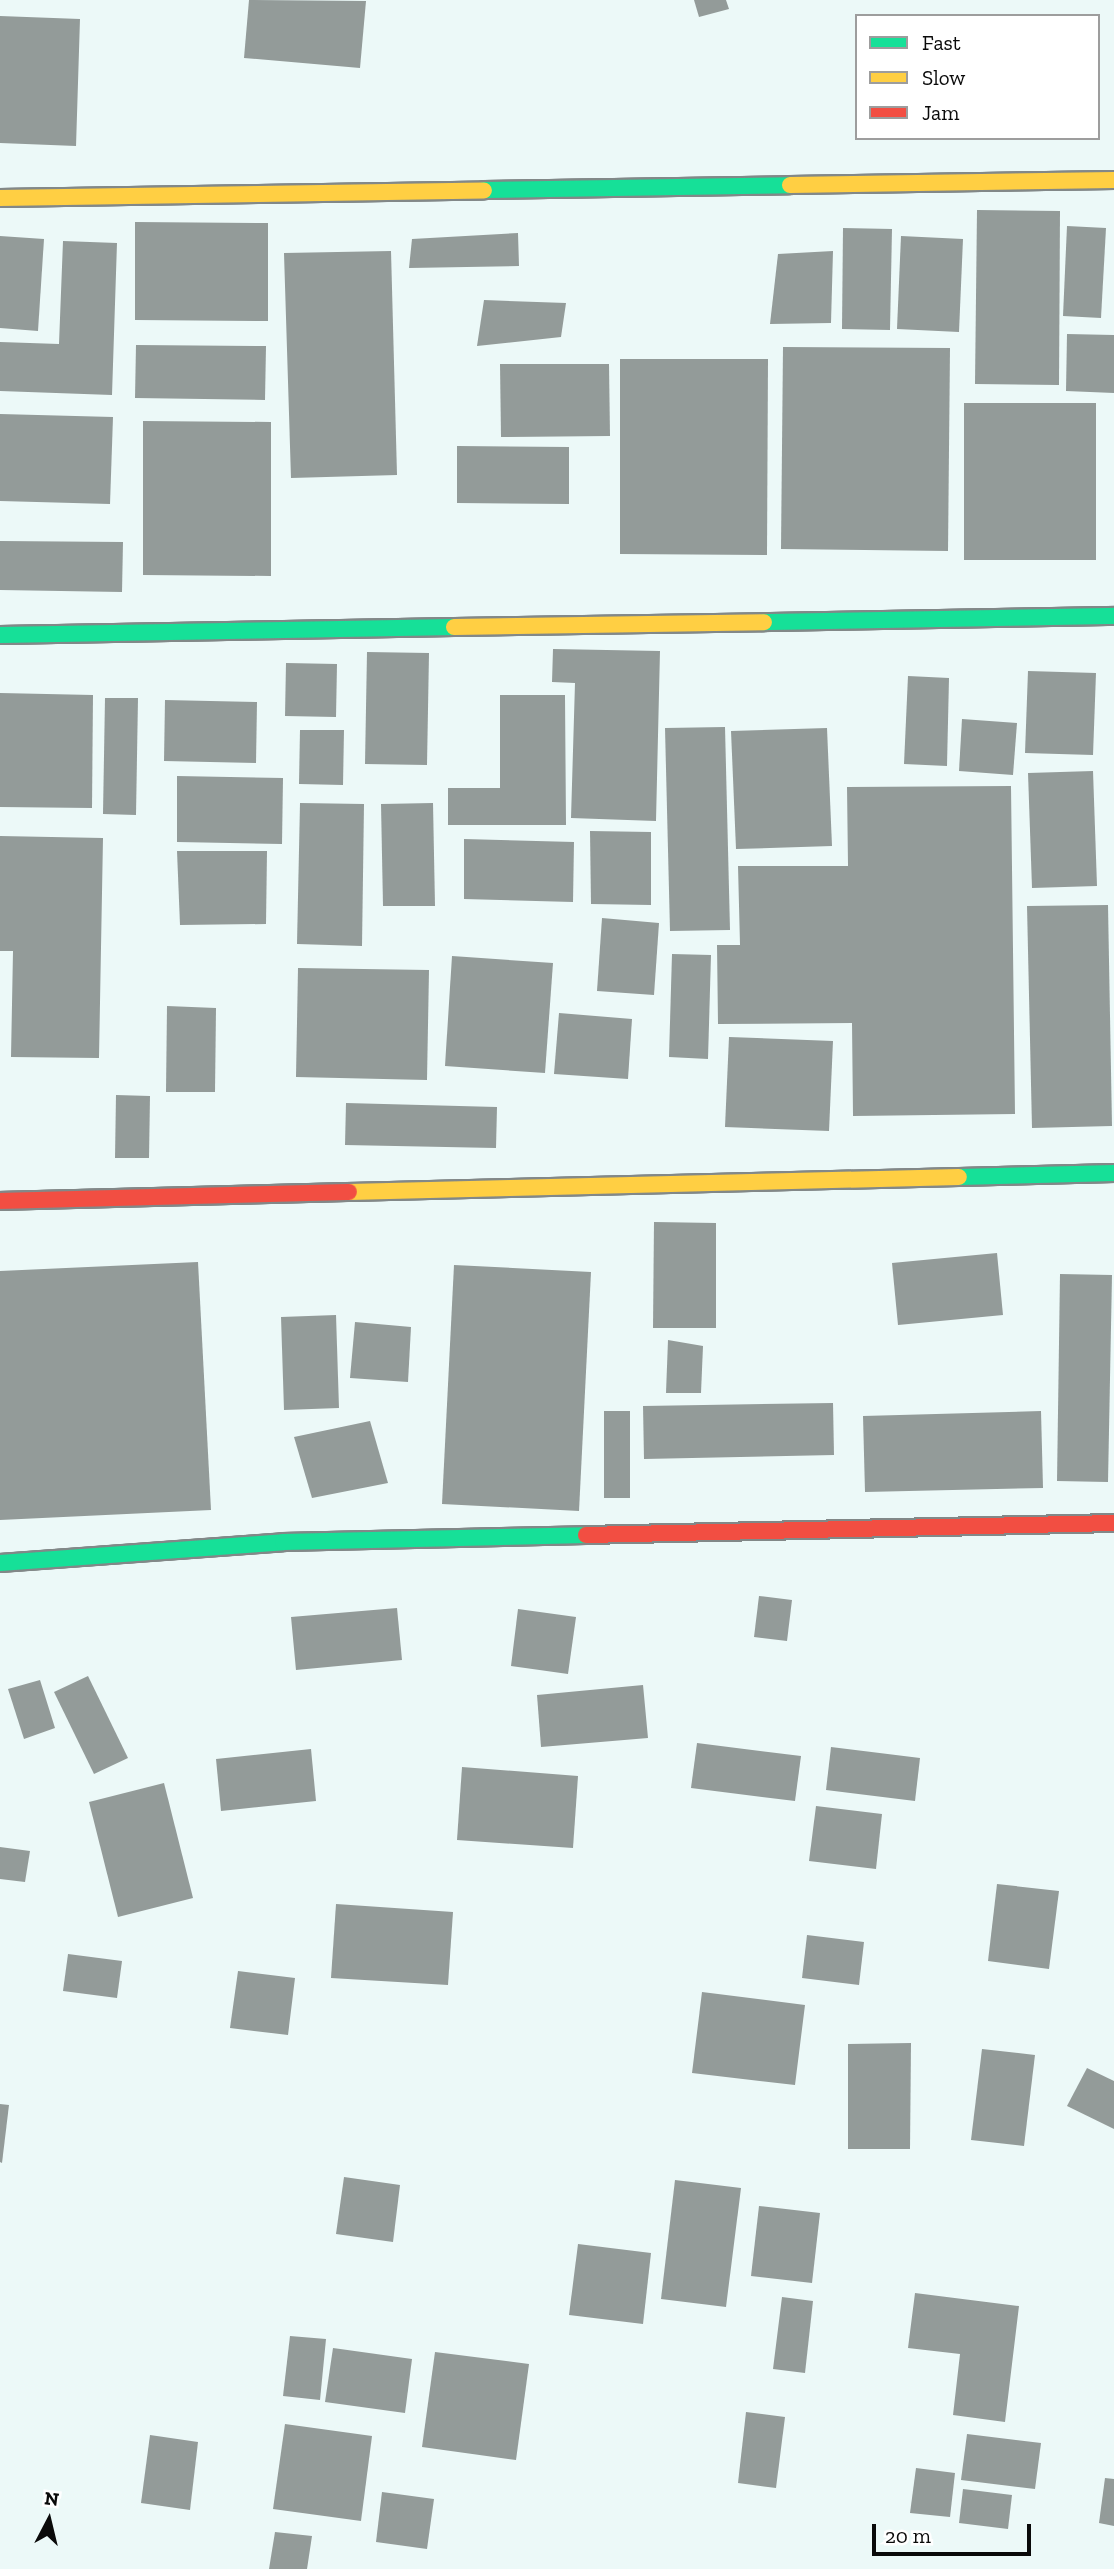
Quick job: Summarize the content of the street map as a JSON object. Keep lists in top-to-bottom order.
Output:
{
  "legend": ["Fast", "Slow", "Jam"],
  "scale_bar": "20 m",
  "north": "top"
}
